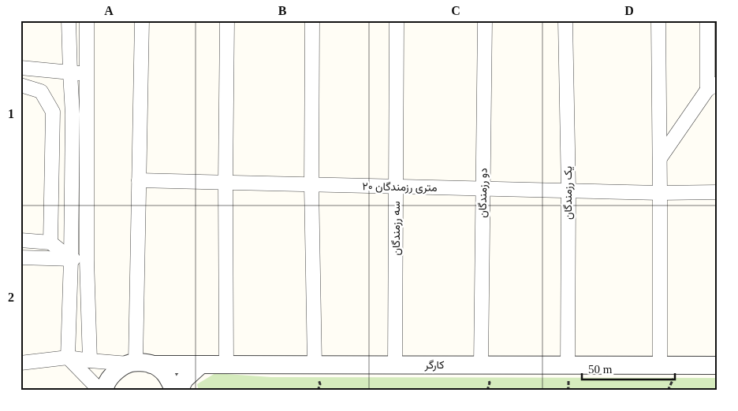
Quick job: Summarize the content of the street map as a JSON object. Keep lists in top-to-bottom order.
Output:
{
  "streets": {
    "street": [
      "۲۰ متری رزمندگان",
      "دو رزمندگان",
      "یک رزمندگان",
      "سه رزمندگان",
      "کارگر"
    ]
  },
  "crossings": [
    ["۲۰ متری رزمندگان", "دو رزمندگان"],
    ["۲۰ متری رزمندگان", "یک رزمندگان"],
    ["۲۰ متری رزمندگان", "سه رزمندگان"],
    ["دو رزمندگان", "کارگر"],
    ["یک رزمندگان", "کارگر"],
    ["سه رزمندگان", "کارگر"]
  ],
  "scale_bar": "50 m",
  "grid": {
    "columns": [
      "A",
      "B",
      "C",
      "D"
    ],
    "rows": ["1", "2"]
  }
}
